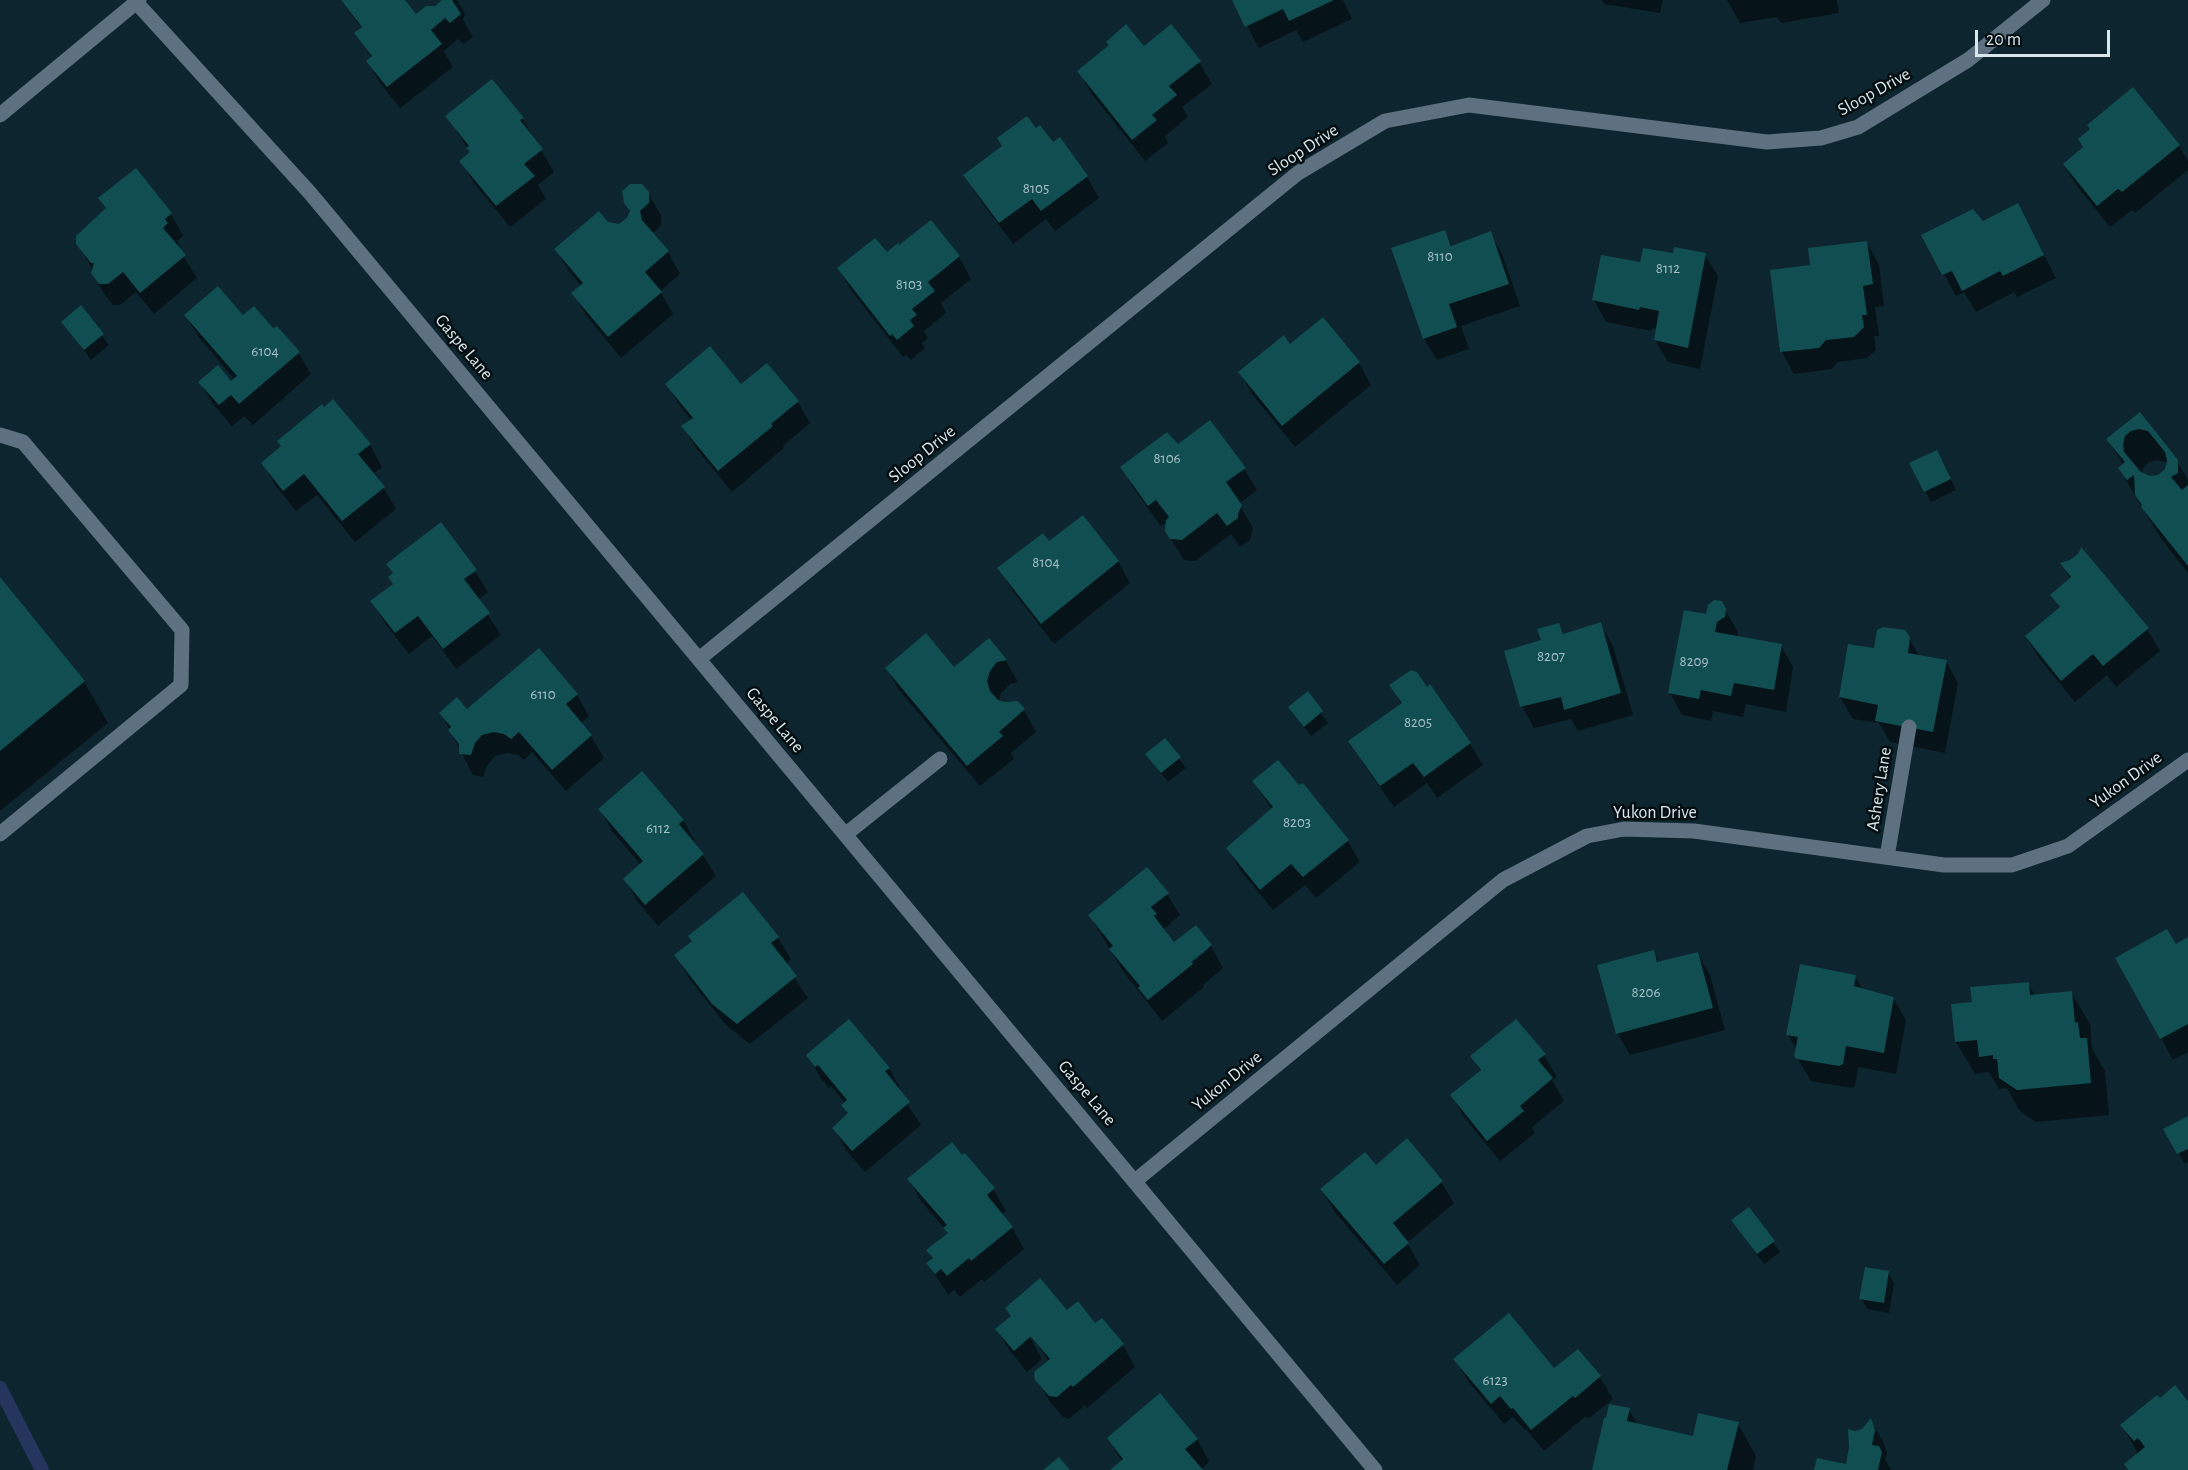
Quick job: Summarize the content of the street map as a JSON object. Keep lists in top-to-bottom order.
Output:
{
  "streets": {
    "street": [
      "Sloop Drive",
      "Gaspe Lane",
      "Yukon Drive",
      "Ashery Lane"
    ]
  },
  "crossings": [
    ["Sloop Drive", "Gaspe Lane"],
    ["Gaspe Lane", "Yukon Drive"],
    ["Yukon Drive", "Ashery Lane"]
  ],
  "house_numbers": [
    "8105",
    "8110",
    "8112",
    "8103",
    "6104",
    "8106",
    "8104",
    "8207",
    "8209",
    "6110",
    "8205",
    "8203",
    "6112",
    "8206",
    "6123"
  ],
  "scale_bar": "20 m"
}
